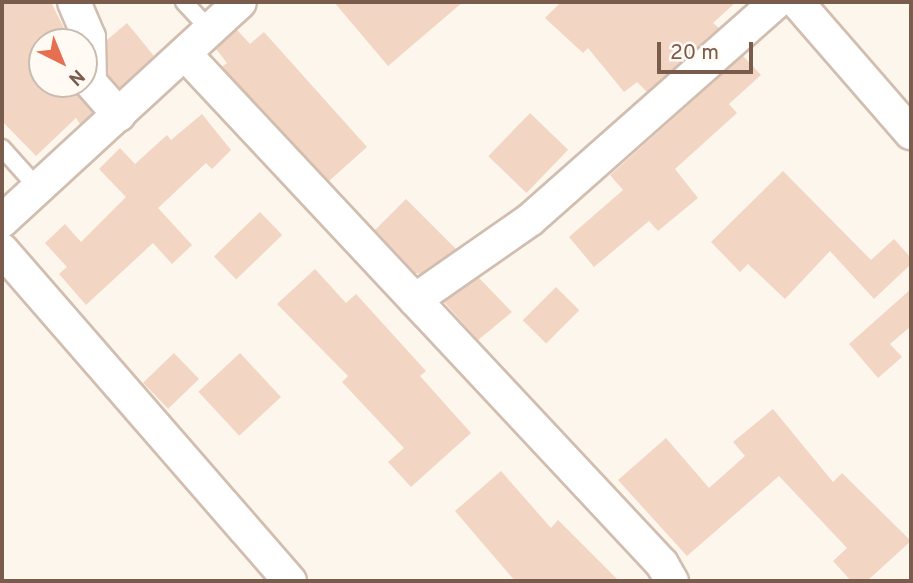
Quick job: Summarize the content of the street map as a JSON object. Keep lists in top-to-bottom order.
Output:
{
  "scale_bar": "20 m",
  "north": "bottom right"
}
